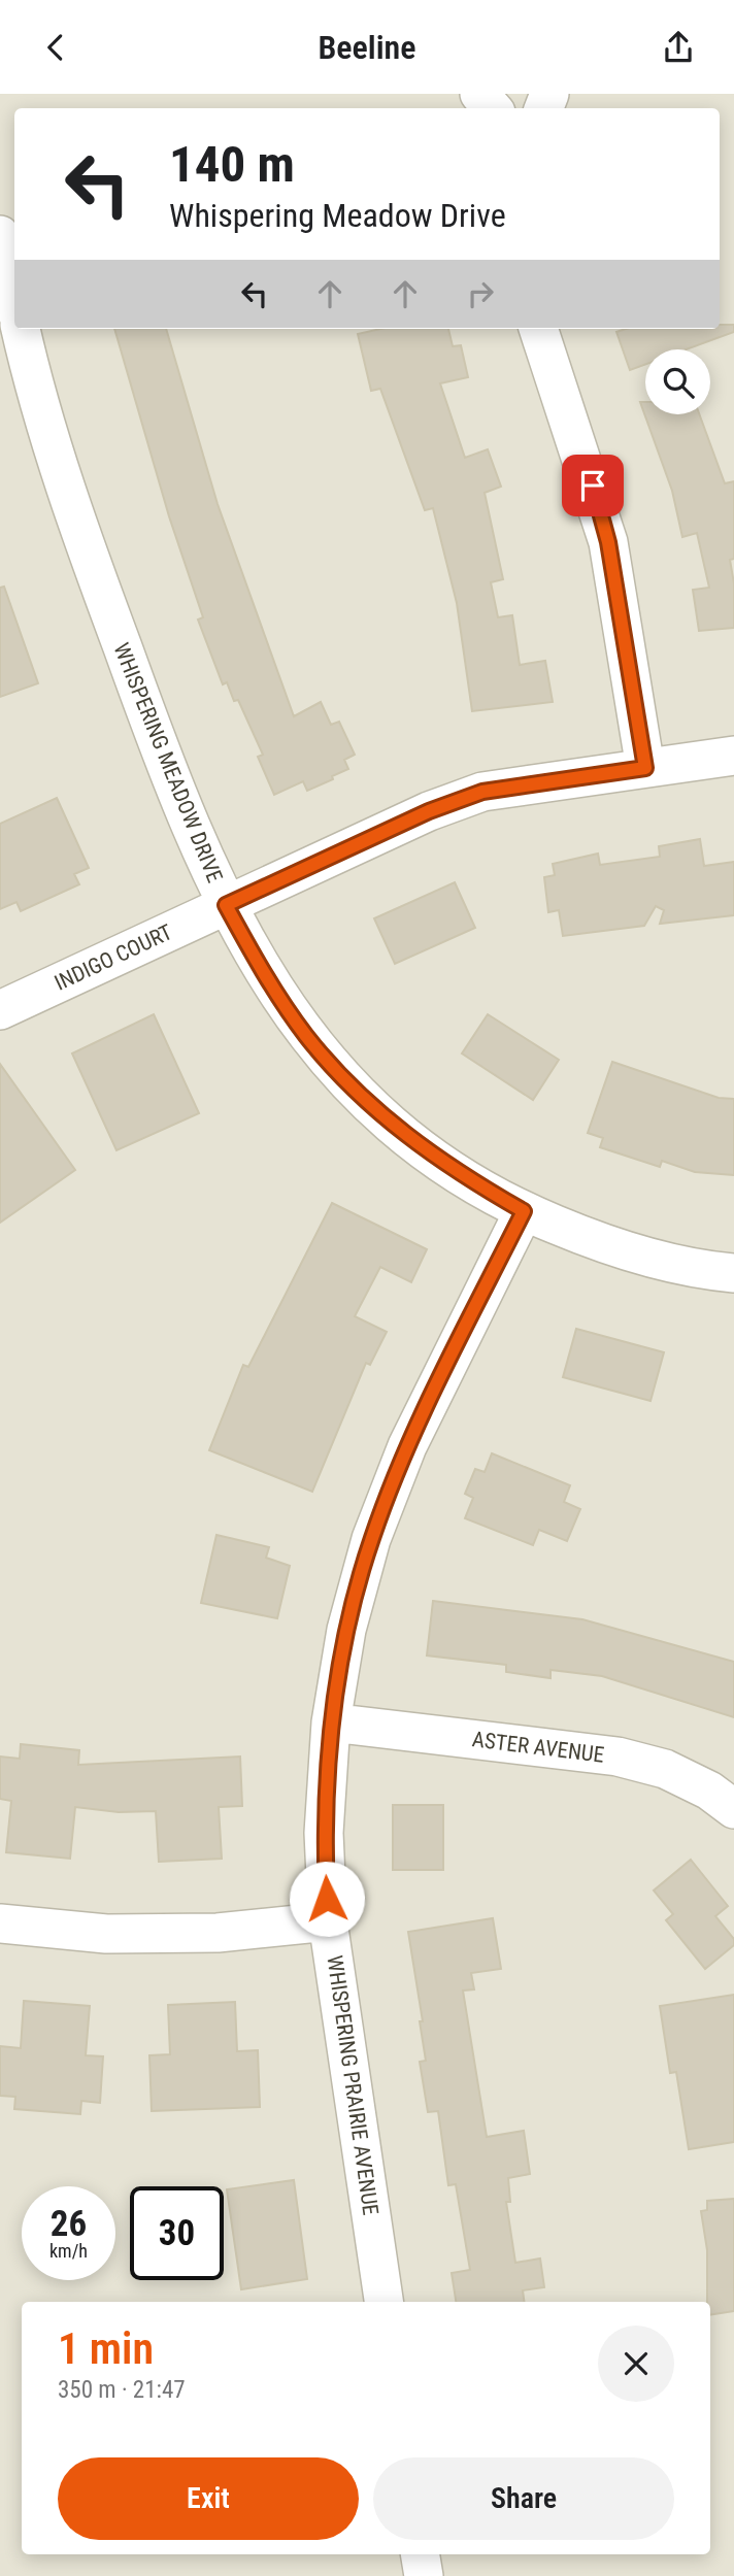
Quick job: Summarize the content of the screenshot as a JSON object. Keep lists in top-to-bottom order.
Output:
{
  "streets": {
    "street": [
      "WHISPERING MEADOW DRIVE",
      "INDIGO COURT",
      "ASTER AVENUE",
      "WHISPERING PRAIRIE AVENUE"
    ]
  },
  "crossings": [
    ["WHISPERING MEADOW DRIVE", "INDIGO COURT"],
    ["WHISPERING MEADOW DRIVE", "WHISPERING PRAIRIE AVENUE"],
    ["ASTER AVENUE", "WHISPERING PRAIRIE AVENUE"]
  ],
  "page": {
    "header": "Beeline",
    "turn": ["140 m", "Whispering Meadow Drive"],
    "speed": "26 km/h",
    "limit": "30",
    "heading": ["1 min", "350 m · 21:47"],
    "buttons": ["Exit", "Share"]
  }
}
